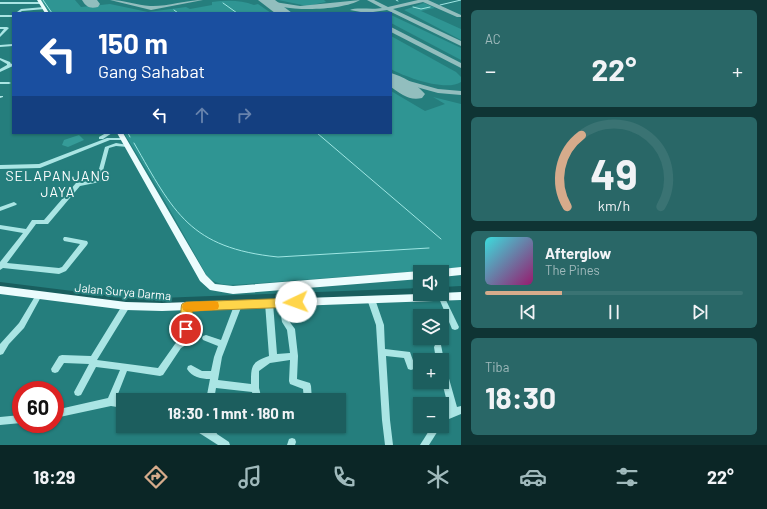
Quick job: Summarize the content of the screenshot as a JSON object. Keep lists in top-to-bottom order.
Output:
{
  "streets": {
    "main road": ["Jalan Surya Darma"]
  },
  "districts": ["SELAPANJANG JAYA"],
  "page": {
    "tile": [
      "AC",
      ["Tiba", "18:30"]
    ],
    "turn": ["150 m", "Gang Sahabat"],
    "heat": ["−", "22°", "+"],
    "song": ["Afterglow", "The Pines"],
    "map_buttons": ["+", "−"],
    "limit": "60",
    "trip": "18:30 · 1 mnt · 180 m",
    "tabs": ["18:29", "22°"],
    "gauge": ["49", "km/h"]
  }
}
